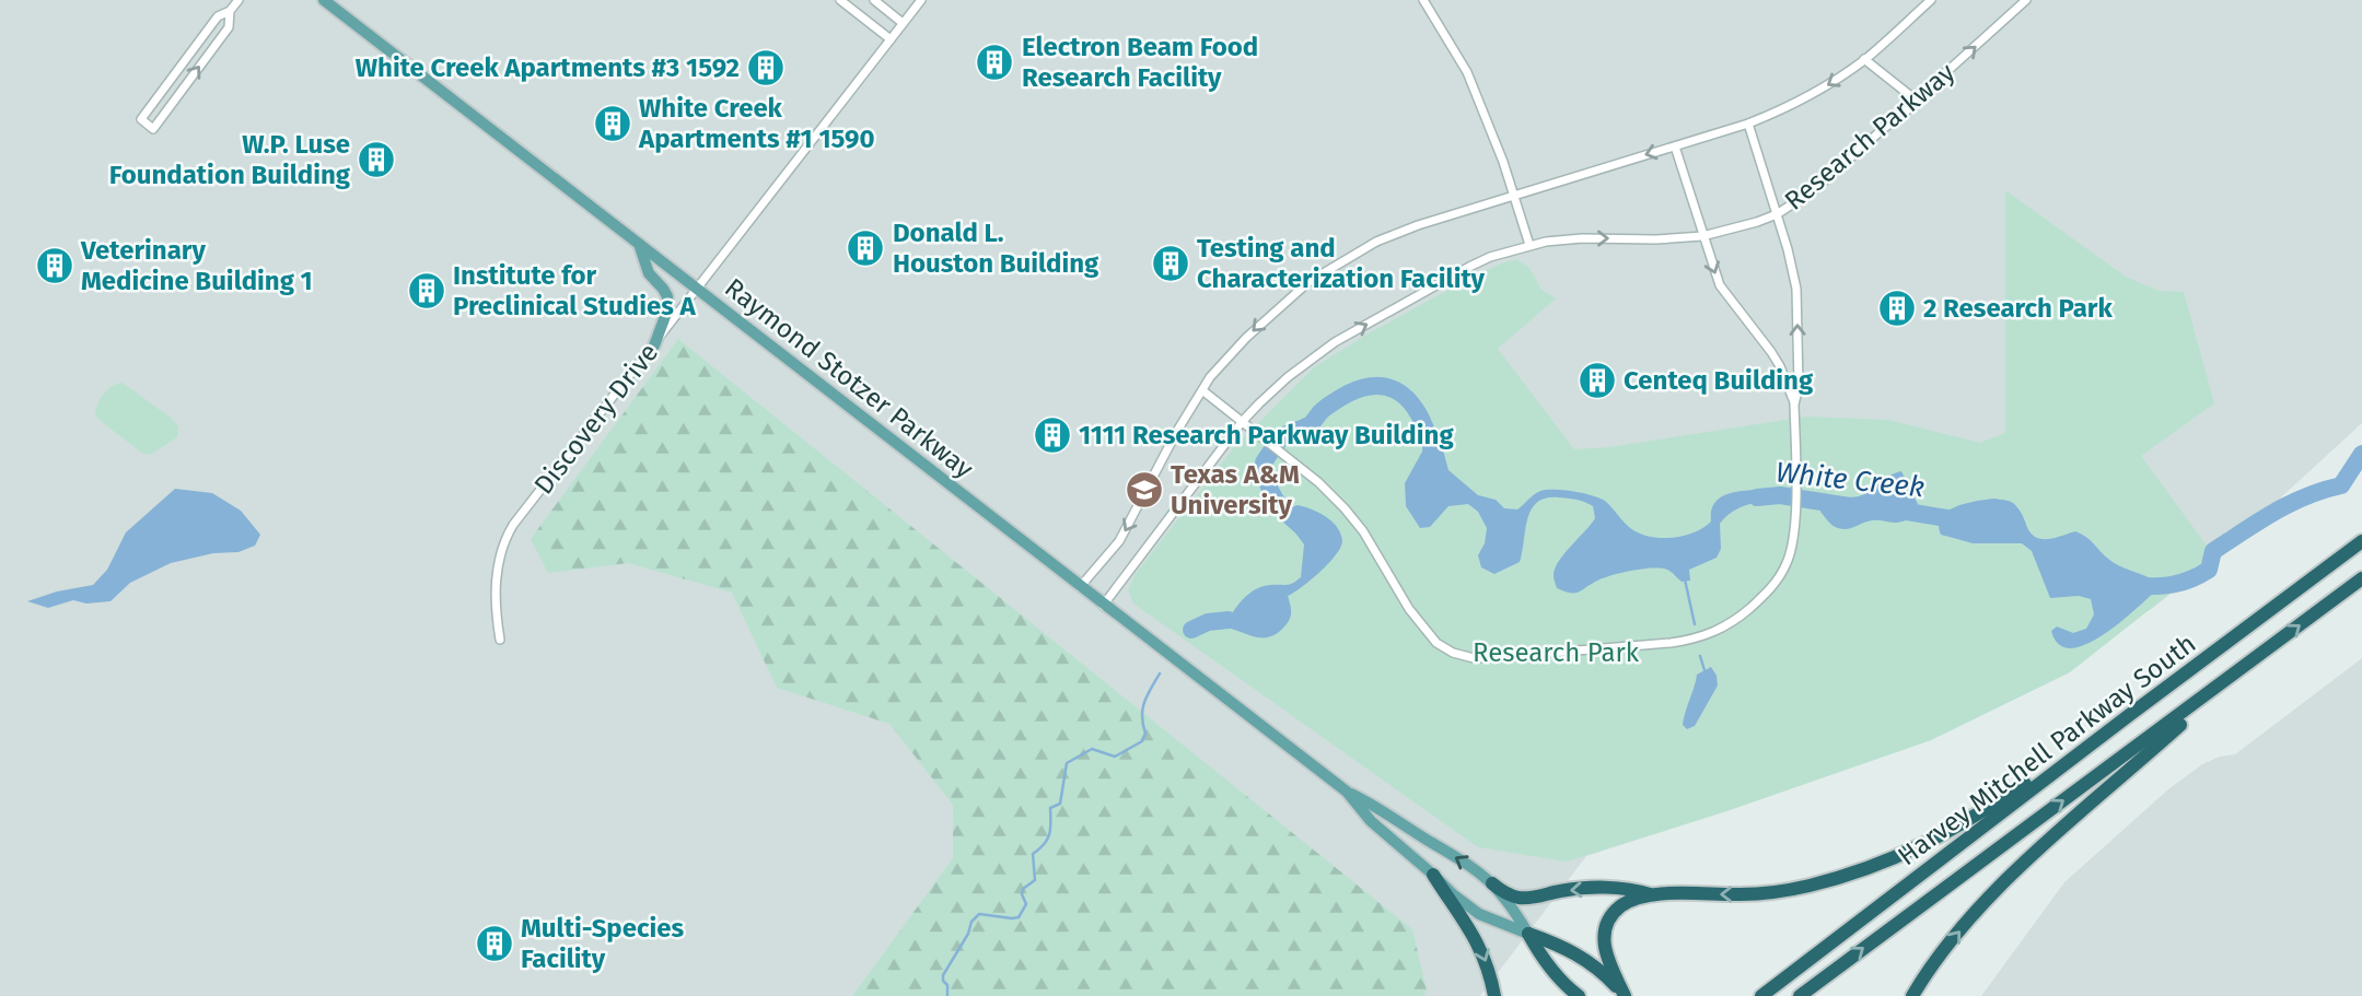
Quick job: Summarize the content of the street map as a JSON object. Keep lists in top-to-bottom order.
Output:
{
  "streets": {
    "highway": ["Raymond Stotzer Parkway", "Harvey Mitchell Parkway South"],
    "street": ["Research Parkway", "Discovery Drive"]
  },
  "crossings": [
    ["Research Parkway", "Raymond Stotzer Parkway"],
    ["Raymond Stotzer Parkway", "Discovery Drive"]
  ],
  "water": ["White Creek"],
  "parks": ["Research Park"],
  "places": {
    "building": [
      "Electron Beam Food Research Facility",
      "White Creek Apartments #3 1592",
      "White Creek Apartments #1 1590",
      "W.P. Luse Foundation Building",
      "Donald L. Houston Building",
      "Testing and Characterization Facility",
      "Veterinary Medicine Building 1",
      "Institute for Preclinical Studies A",
      "2 Research Park",
      "Centeq Building",
      "1111 Research Parkway Building",
      "Multi-Species Facility"
    ],
    "school or university": ["Texas A&M University"]
  }
}
